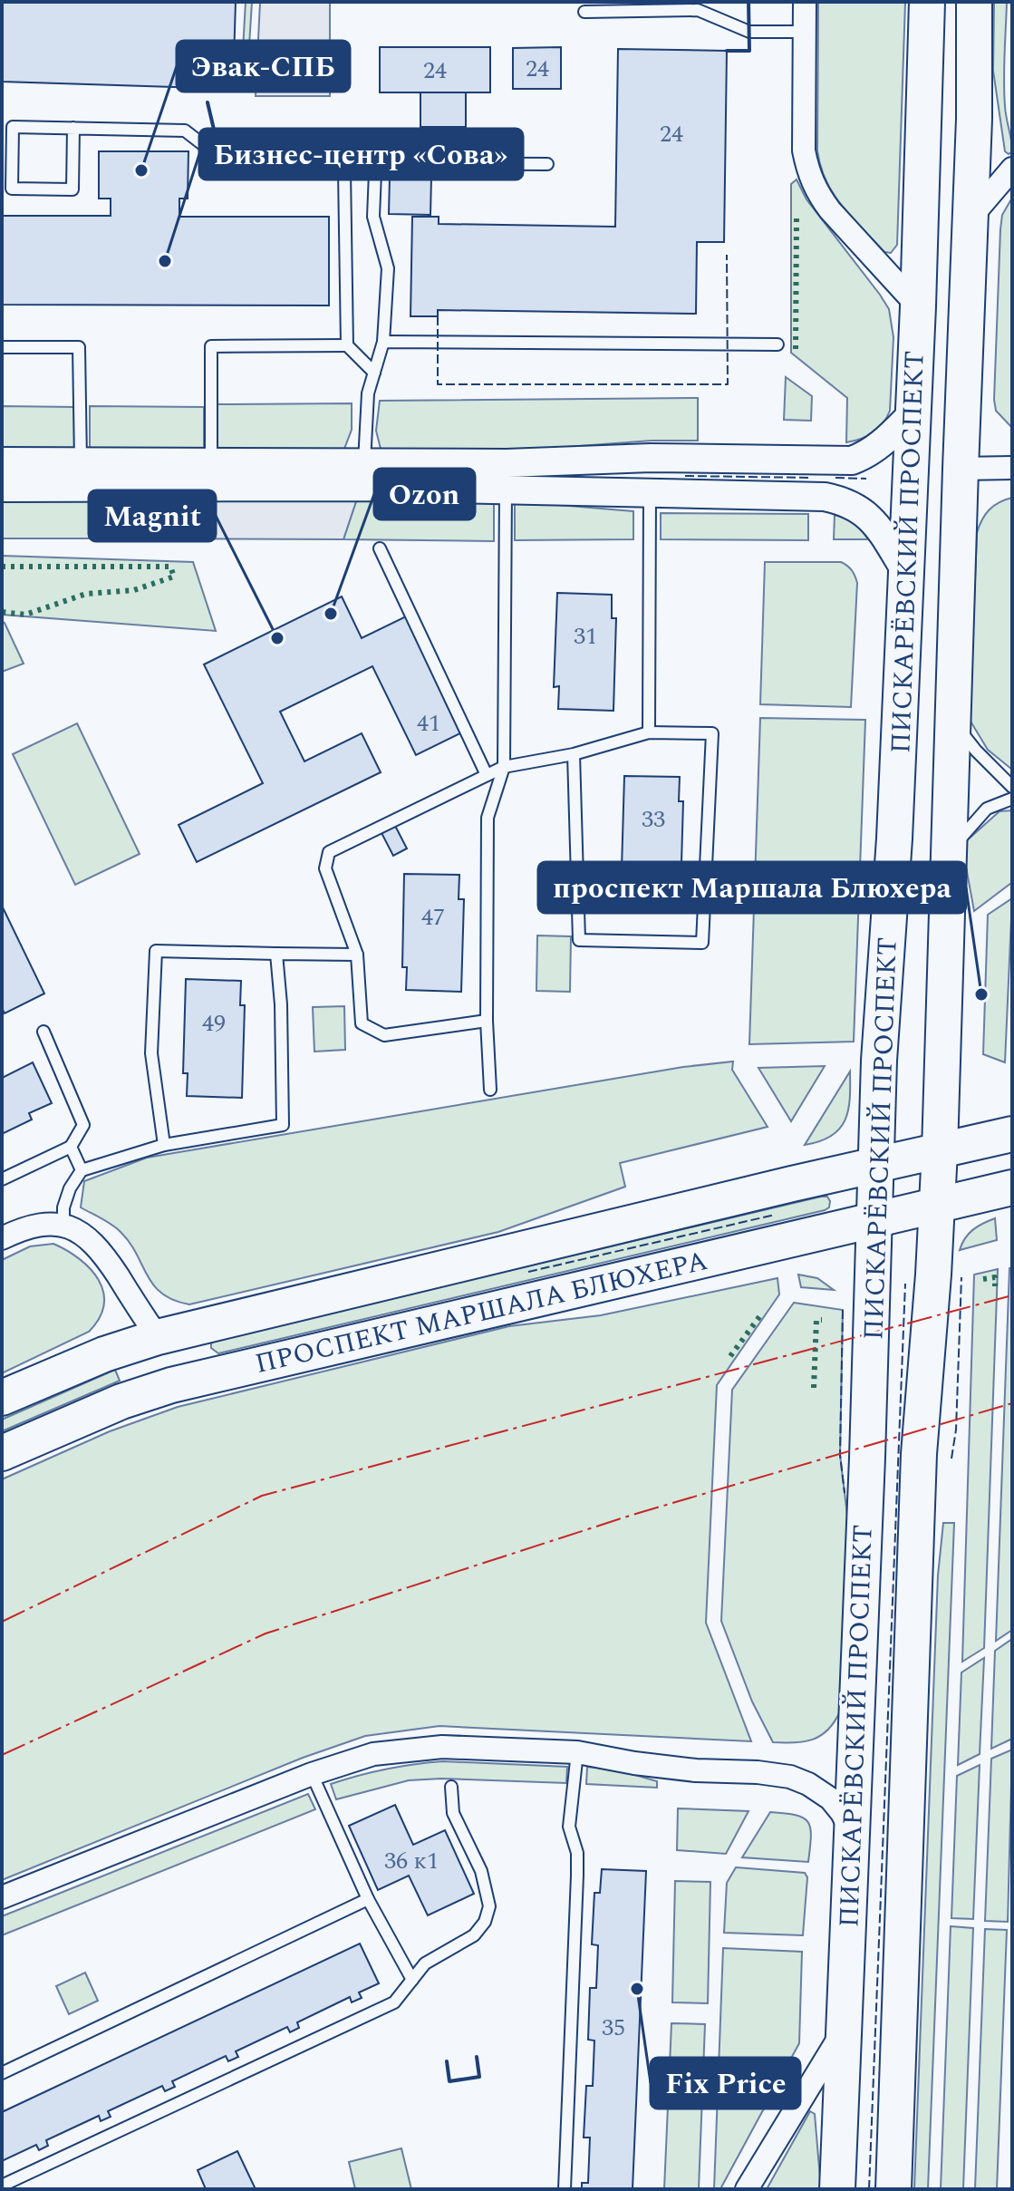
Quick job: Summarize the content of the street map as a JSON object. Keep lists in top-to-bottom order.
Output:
{
  "streets": {
    "main road": ["ПИСКАРЁВСКИЙ ПРОСПЕКТ", "ПРОСПЕКТ МАРШАЛА БЛЮХЕРА"]
  },
  "crossings": [
    ["ПИСКАРЁВСКИЙ ПРОСПЕКТ", "ПРОСПЕКТ МАРШАЛА БЛЮХЕРА"]
  ],
  "places": [
    "Эвак-СПБ",
    "Бизнес-центр «Сова»",
    "Ozon",
    "Magnit",
    "проспект Маршала Блюхера",
    "Fix Price"
  ],
  "house_numbers": [
    "24",
    "24",
    "24",
    "31",
    "41",
    "33",
    "47",
    "49",
    "36 к1",
    "35"
  ]
}
